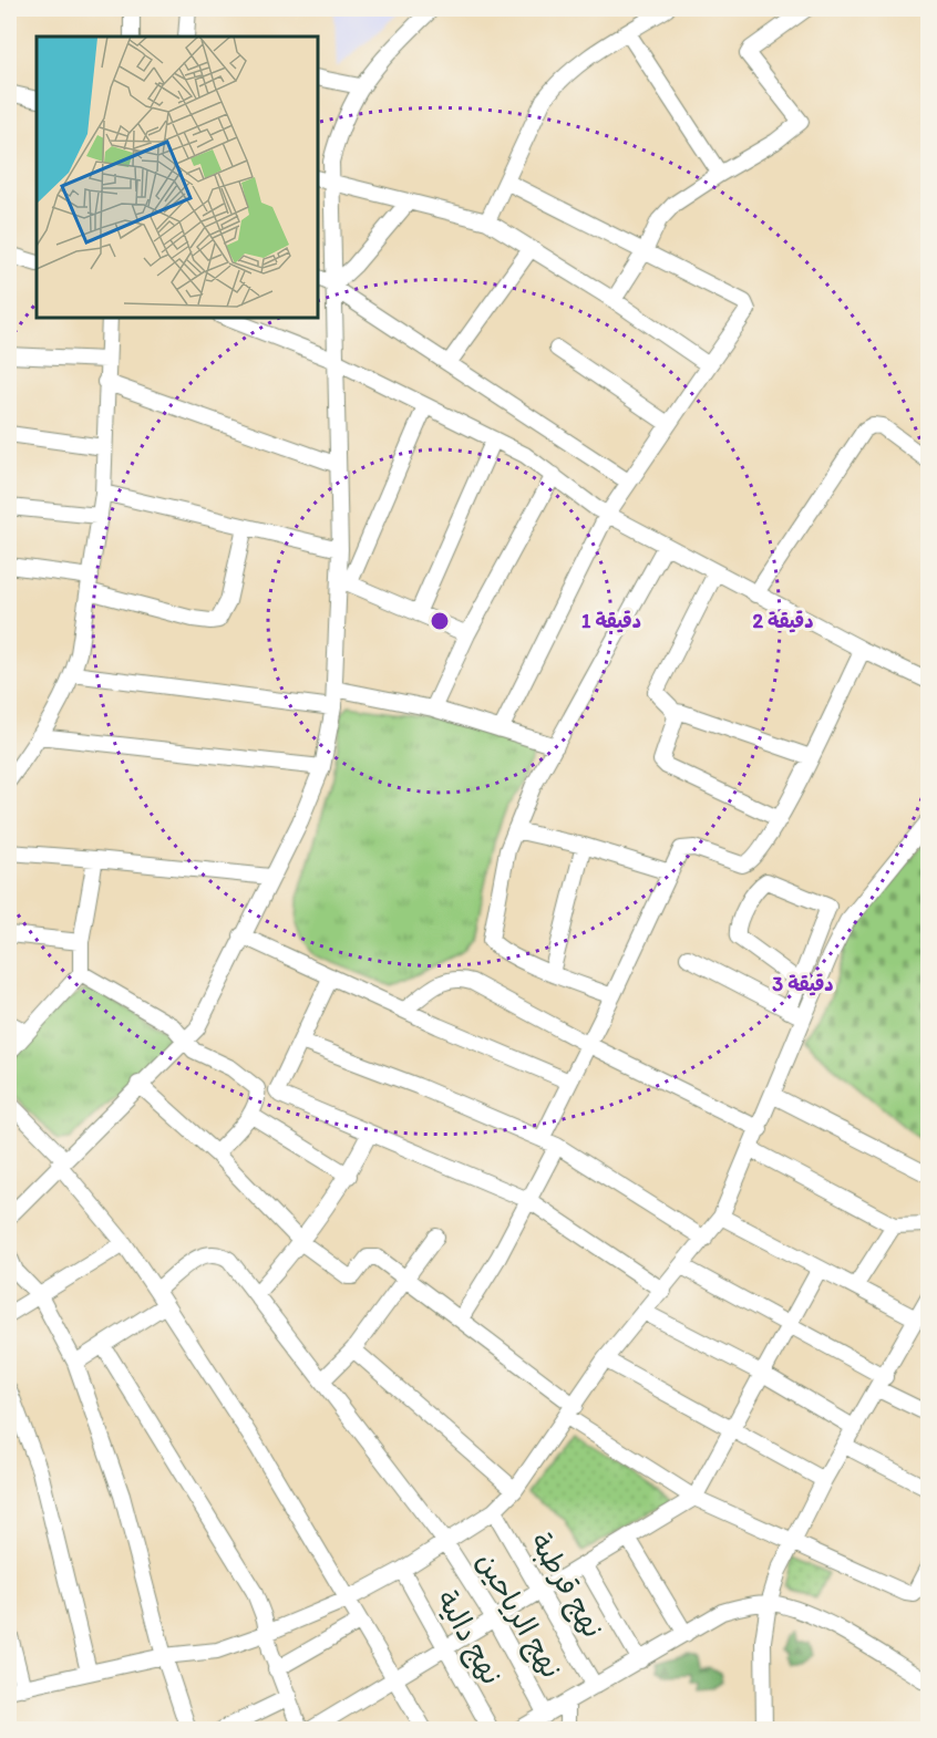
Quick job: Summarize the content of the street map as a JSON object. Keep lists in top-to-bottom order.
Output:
{
  "streets": {
    "street": ["نهج قرطبة", "نهج الرياحين", "نهج دالية"]
  },
  "rings": ["1 دقيقة", "2 دقيقة", "3 دقيقة"]
}
